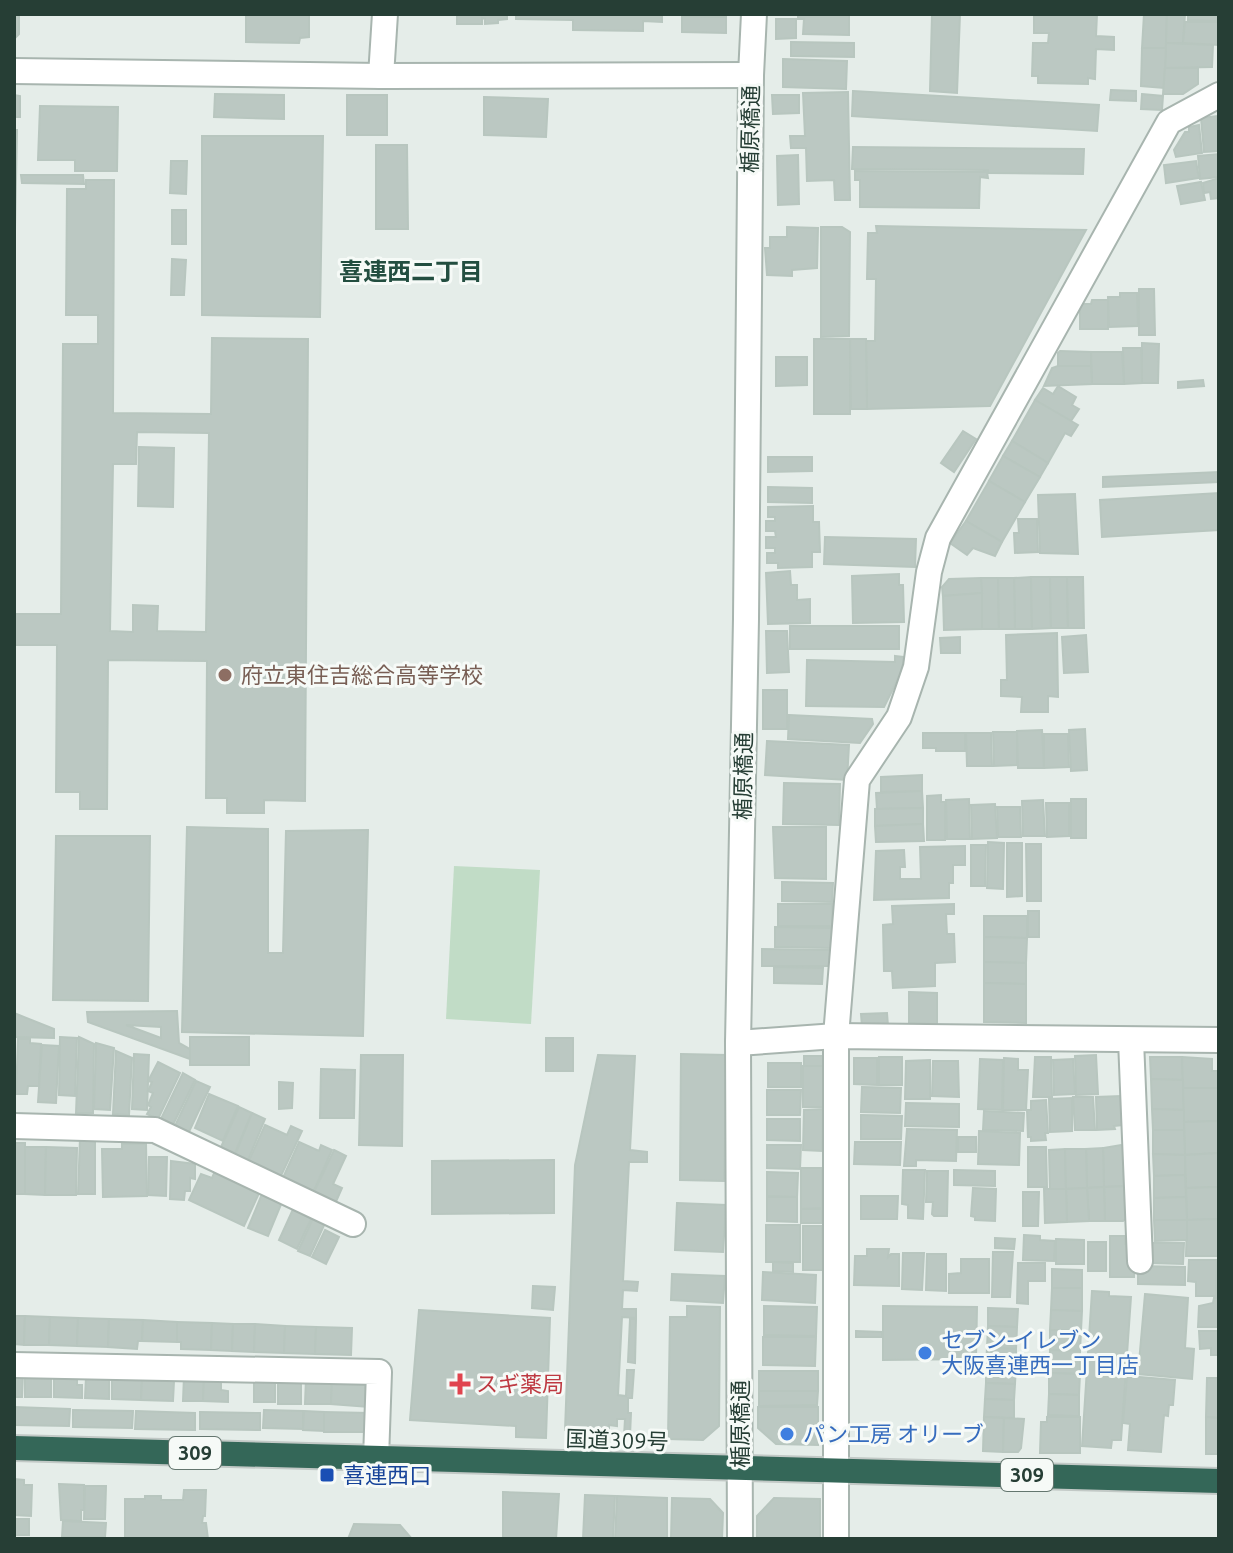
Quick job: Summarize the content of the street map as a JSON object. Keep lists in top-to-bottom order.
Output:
{
  "streets": {
    "highway": ["国道309号", "309"],
    "street": ["楯原橋通"]
  },
  "crossings": [
    ["楯原橋通", "国道309号"]
  ],
  "districts": ["喜連西二丁目"],
  "places": {
    "other": ["府立東住吉総合高等学校", "セブン-イレブン 大阪喜連西一丁目店", "パン工房 オリーブ"],
    "health": ["スギ薬局"],
    "transit": ["喜連西口"]
  }
}
